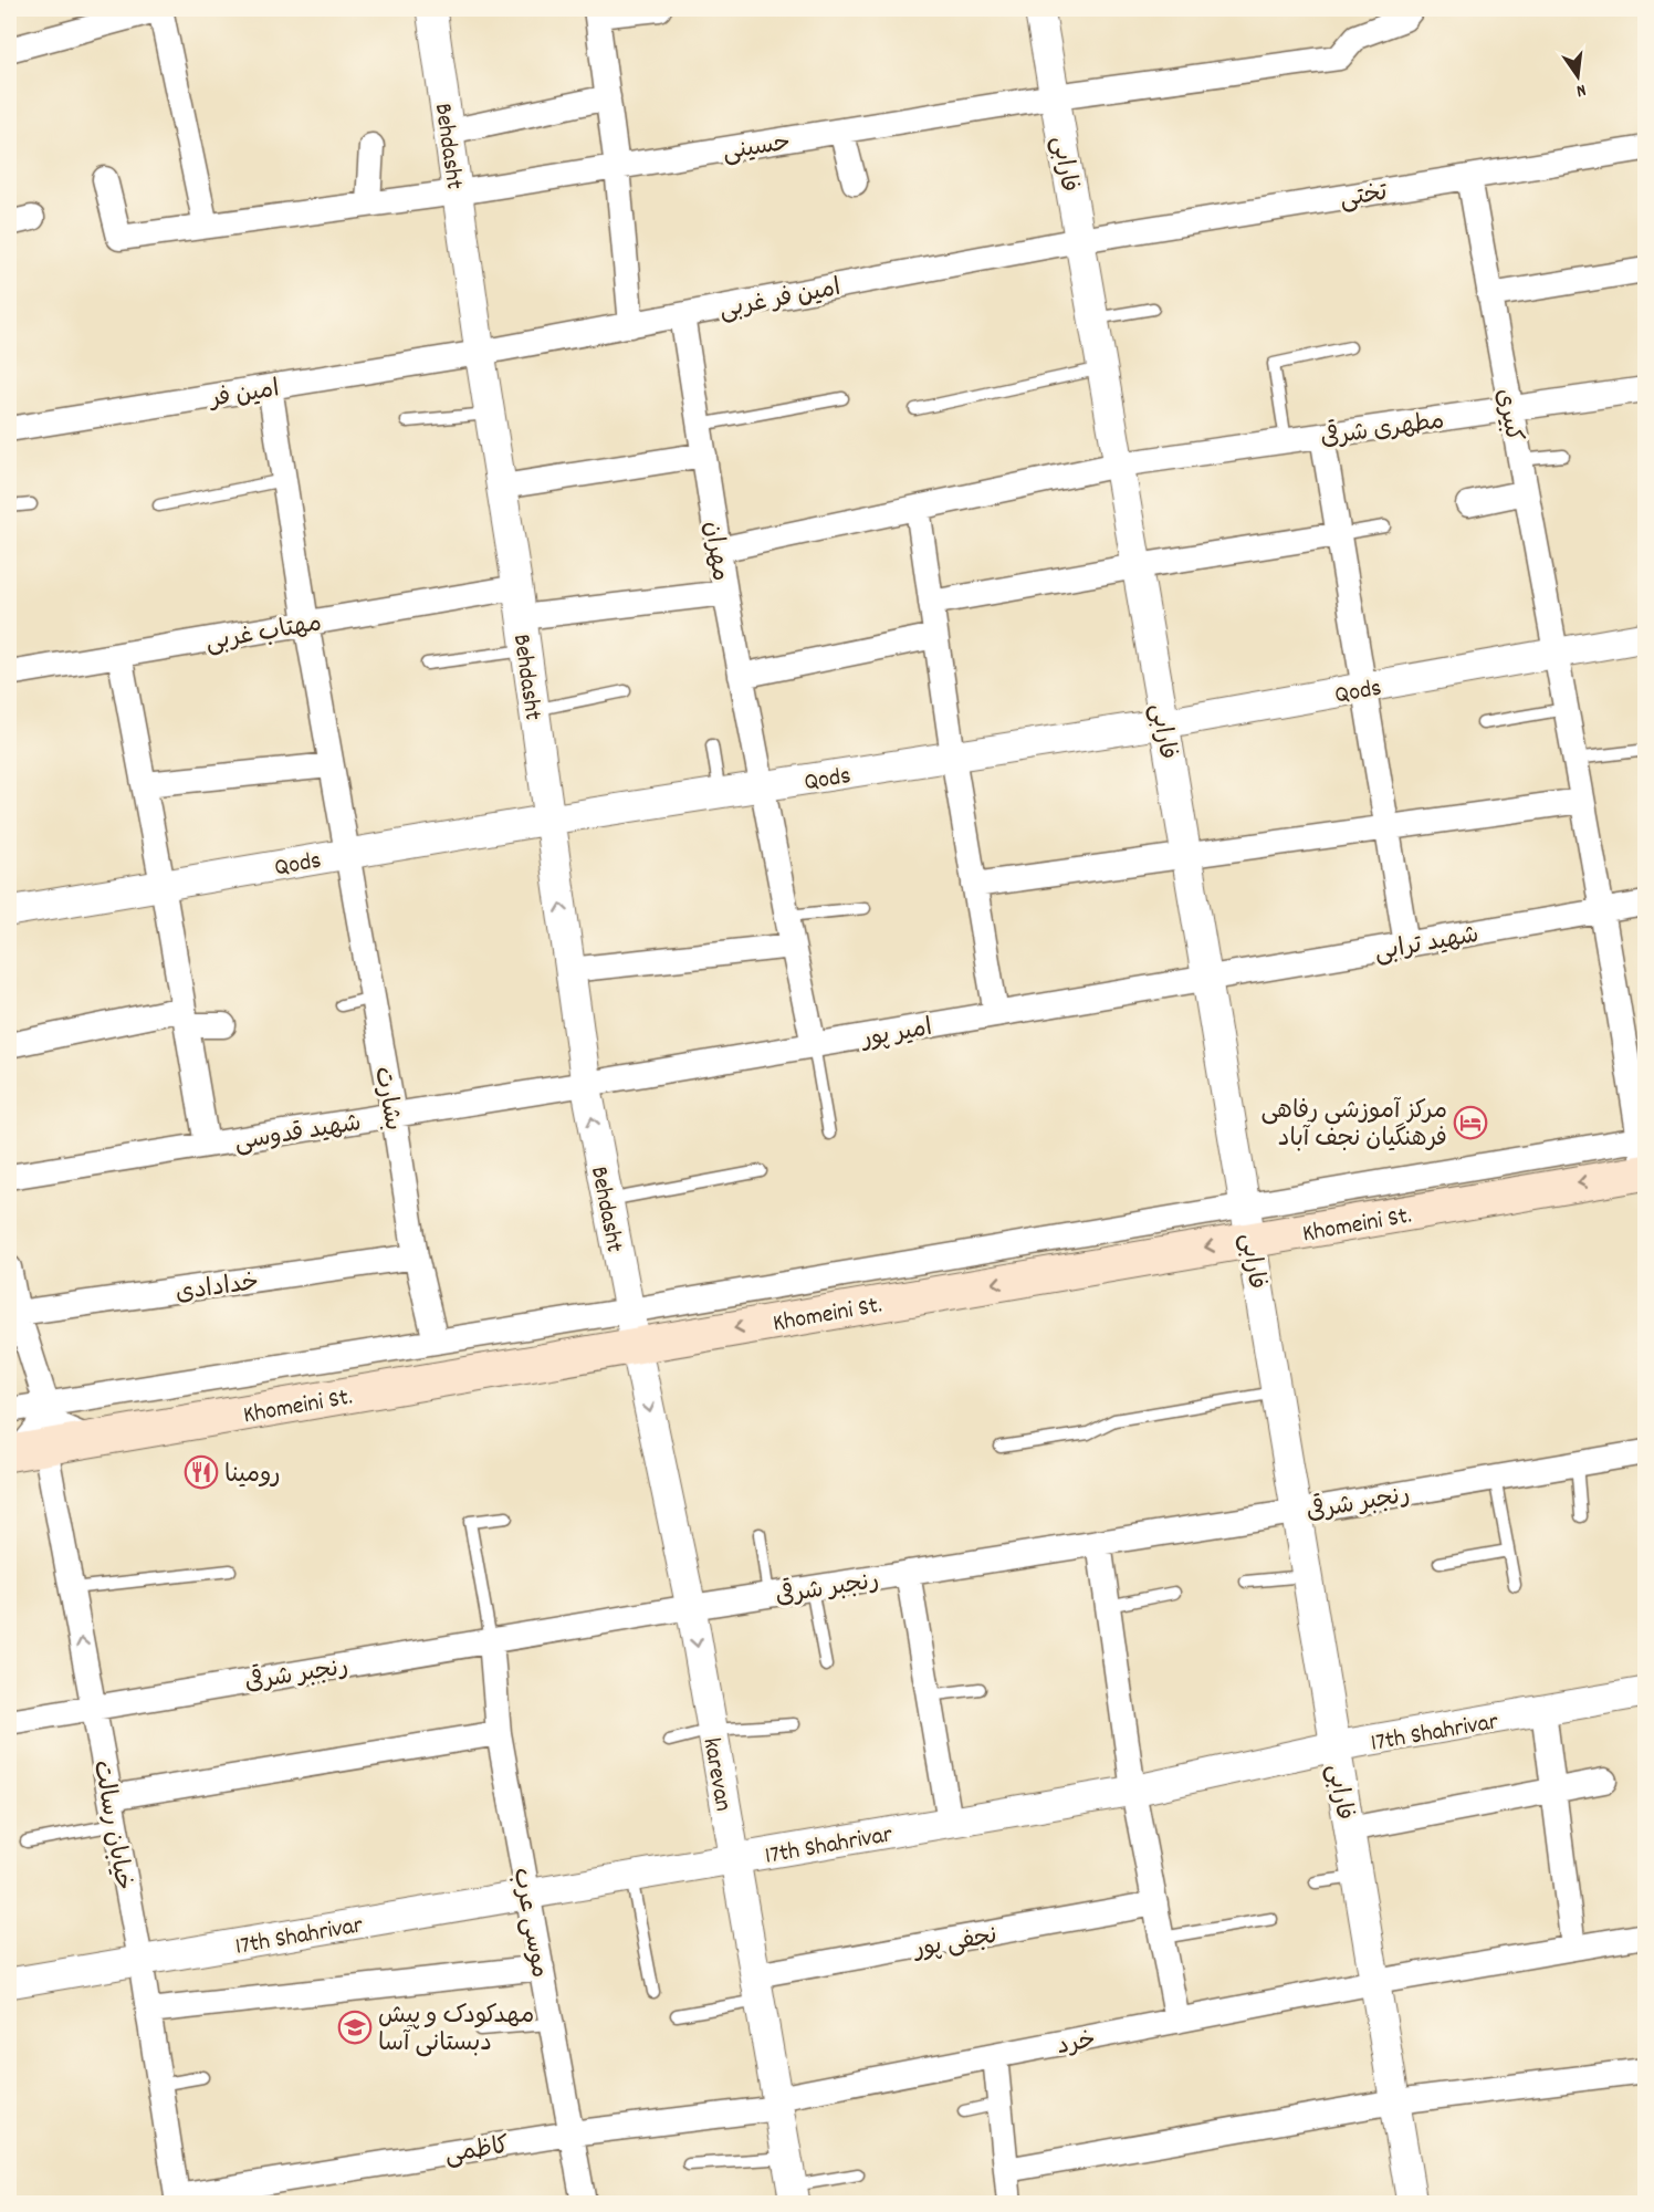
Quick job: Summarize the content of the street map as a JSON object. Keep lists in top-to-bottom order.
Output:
{
  "streets": {
    "main road": ["Khomeini St."],
    "street": [
      "حسینی",
      "Behdasht",
      "فارابی",
      "تختی",
      "امین فر غربی",
      "امین فر",
      "کبیری",
      "مطهری شرقی",
      "مهران",
      "مهتاب غربی",
      "Qods",
      "شهید ترابی",
      "امیر پور",
      "بشارت",
      "شهید قدوسی",
      "خدادادی",
      "رنجبر شرقی",
      "17th Shahrivar",
      "karevan",
      "خیابان رسالت",
      "موسی عرب",
      "نجفی پور",
      "خرد",
      "کاظمی"
    ]
  },
  "crossings": [
    ["حسینی", "Behdasht"],
    ["حسینی", "فارابی"],
    ["Behdasht", "امین فر غربی"],
    ["Behdasht", "امین فر"],
    ["Behdasht", "مهتاب غربی"],
    ["Behdasht", "Qods"],
    ["Behdasht", "امیر پور"],
    ["Behdasht", "شهید قدوسی"],
    ["Behdasht", "Khomeini St."],
    ["Behdasht", "karevan"],
    ["فارابی", "تختی"],
    ["فارابی", "امین فر غربی"],
    ["فارابی", "مطهری شرقی"],
    ["فارابی", "Qods"],
    ["فارابی", "شهید ترابی"],
    ["فارابی", "امیر پور"],
    ["فارابی", "Khomeini St."],
    ["فارابی", "رنجبر شرقی"],
    ["فارابی", "17th Shahrivar"],
    ["فارابی", "خرد"],
    ["تختی", "امین فر غربی"],
    ["تختی", "کبیری"],
    ["امین فر غربی", "امین فر"],
    ["امین فر غربی", "مهران"],
    ["امین فر", "بشارت"],
    ["کبیری", "مطهری شرقی"],
    ["کبیری", "Qods"],
    ["کبیری", "شهید ترابی"],
    ["کبیری", "Khomeini St."],
    ["مطهری شرقی", "مهران"],
    ["مهران", "Qods"],
    ["مهران", "امیر پور"],
    ["مهتاب غربی", "بشارت"],
    ["Qods", "بشارت"],
    ["شهید ترابی", "امیر پور"],
    ["امیر پور", "شهید قدوسی"],
    ["بشارت", "شهید قدوسی"],
    ["بشارت", "خدادادی"],
    ["Khomeini St.", "karevan"],
    ["Khomeini St.", "خیابان رسالت"],
    ["رنجبر شرقی", "karevan"],
    ["رنجبر شرقی", "خیابان رسالت"],
    ["رنجبر شرقی", "موسی عرب"],
    ["17th Shahrivar", "karevan"],
    ["17th Shahrivar", "خیابان رسالت"],
    ["17th Shahrivar", "موسی عرب"],
    ["karevan", "نجفی پور"],
    ["karevan", "خرد"],
    ["karevan", "کاظمی"],
    ["خیابان رسالت", "کاظمی"],
    ["موسی عرب", "کاظمی"],
    ["خرد", "کاظمی"]
  ],
  "one_way": ["Khomeini St."],
  "places": {
    "hotel": ["مرکز آموزشی رفاهی فرهنگیان نجف آباد"],
    "restaurant": ["رومینا"],
    "school or university": ["مهدکودک و پیش دبستانی آسا"]
  },
  "north": "bottom"
}
